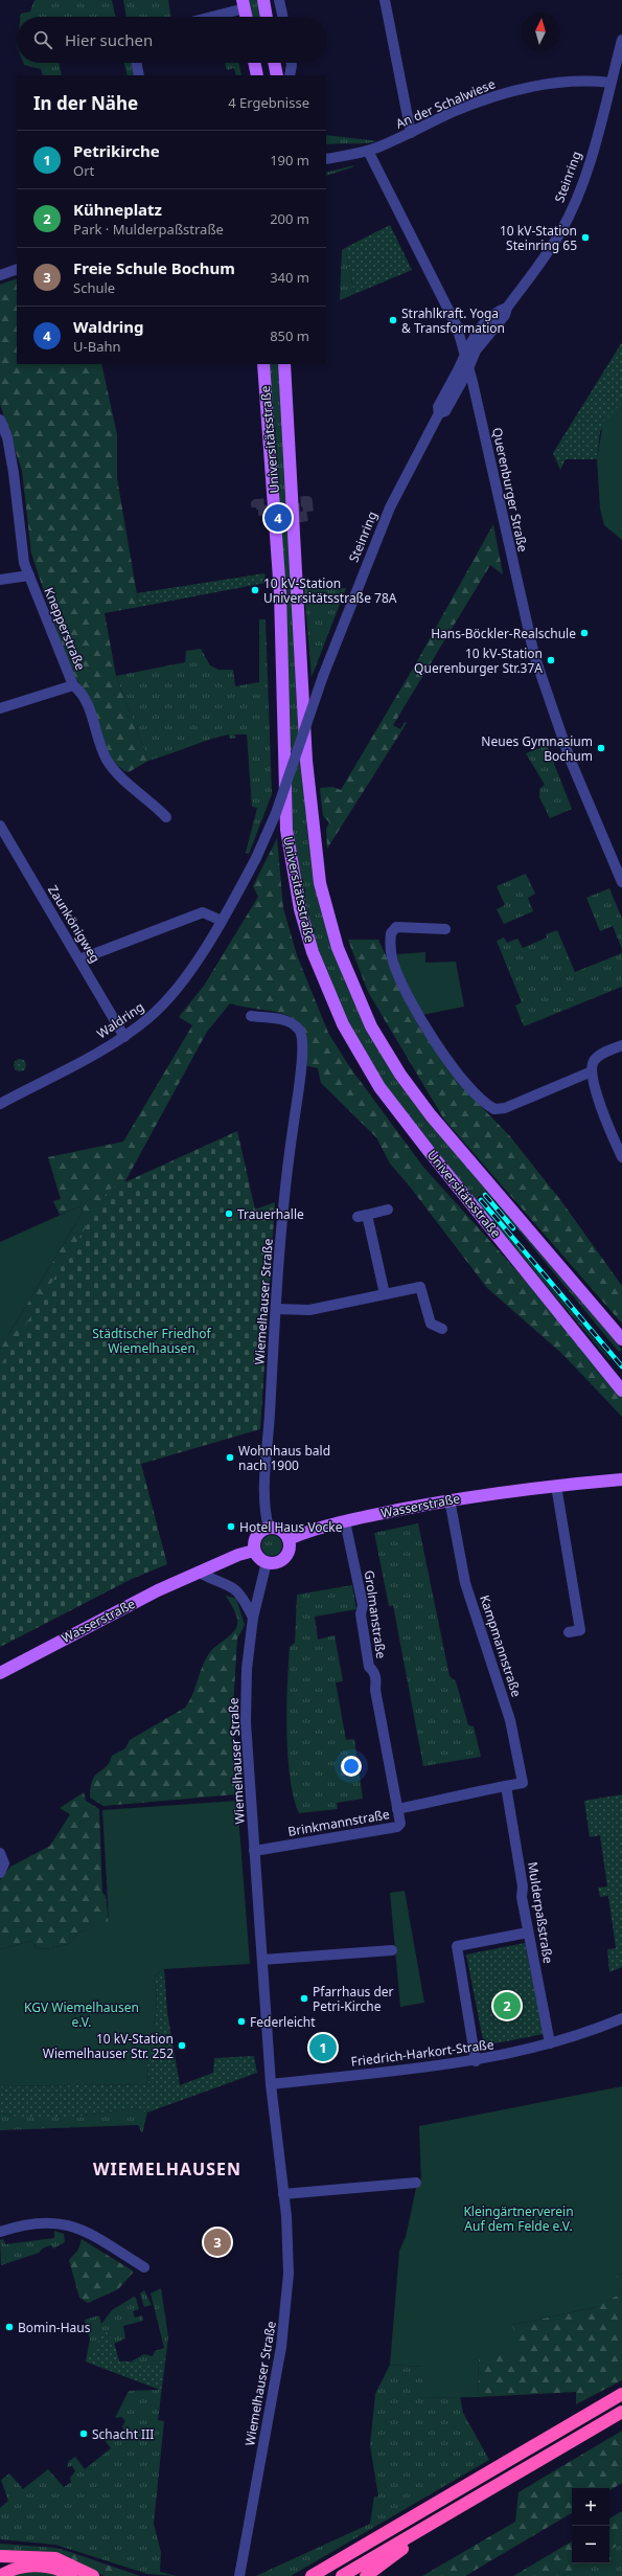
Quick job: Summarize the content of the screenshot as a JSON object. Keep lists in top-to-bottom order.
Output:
{
  "streets": {
    "main road": ["Universitätsstraße", "Wasserstraße"],
    "street": [
      "An der Schalwiese",
      "Steinring",
      "Querenburger Straße",
      "Knepperstraße",
      "Zaunkönigweg",
      "Waldring",
      "Wiemelhauser Straße",
      "Grolmanstraße",
      "Kampmannstraße",
      "Brinkmannstraße",
      "Mulderpaßstraße",
      "Friedrich-Harkort-Straße"
    ]
  },
  "crossings": [
    ["An der Schalwiese", "Steinring"],
    ["An der Schalwiese", "Querenburger Straße"],
    ["Steinring", "Querenburger Straße"],
    ["Steinring", "Waldring"],
    ["Zaunkönigweg", "Waldring"],
    ["Wiemelhauser Straße", "Wasserstraße"],
    ["Wiemelhauser Straße", "Brinkmannstraße"],
    ["Wiemelhauser Straße", "Friedrich-Harkort-Straße"],
    ["Wasserstraße", "Grolmanstraße"],
    ["Wasserstraße", "Kampmannstraße"],
    ["Grolmanstraße", "Brinkmannstraße"],
    ["Kampmannstraße", "Brinkmannstraße"],
    ["Kampmannstraße", "Mulderpaßstraße"],
    ["Brinkmannstraße", "Mulderpaßstraße"],
    ["Mulderpaßstraße", "Friedrich-Harkort-Straße"]
  ],
  "districts": ["WIEMELHAUSEN"],
  "parks": ["Städtischer Friedhof Wiemelhausen", "KGV Wiemelhausen e.V.", "Kleingärtnerverein Auf dem Felde e.V."],
  "places": [
    "10 kV-Station Steinring 65",
    "Strahlkraft. Yoga & Transformation",
    "10 kV-Station Universitätsstraße 78A",
    "Hans-Böckler-Realschule",
    "10 kV-Station Querenburger Str.37A",
    "Neues Gymnasium Bochum",
    "Trauerhalle",
    "Wohnhaus bald nach 1900",
    "Hotel Haus Vocke",
    "Pfarrhaus der Petri-Kirche",
    "Federleicht",
    "10 kV-Station Wiemelhauser Str. 252",
    "Bomin-Haus",
    "Schacht III"
  ],
  "north": "top",
  "page": {
    "search": "Hier suchen",
    "heading": ["In der Nähe", "4 Ergebnisse"],
    "list": [
      {
        "mark": "1",
        "name": "Petrikirche",
        "note": "Ort",
        "value": "190 m"
      },
      {
        "mark": "2",
        "name": "Kühneplatz",
        "note": "Park · Mulderpaßstraße",
        "value": "200 m"
      },
      {
        "mark": "3",
        "name": "Freie Schule Bochum",
        "note": "Schule",
        "value": "340 m"
      },
      {
        "mark": "4",
        "name": "Waldring",
        "note": "U-Bahn",
        "value": "850 m"
      }
    ],
    "pins": [
      "4",
      "2",
      "1",
      "3"
    ],
    "map_buttons": ["+", "−"]
  }
}
